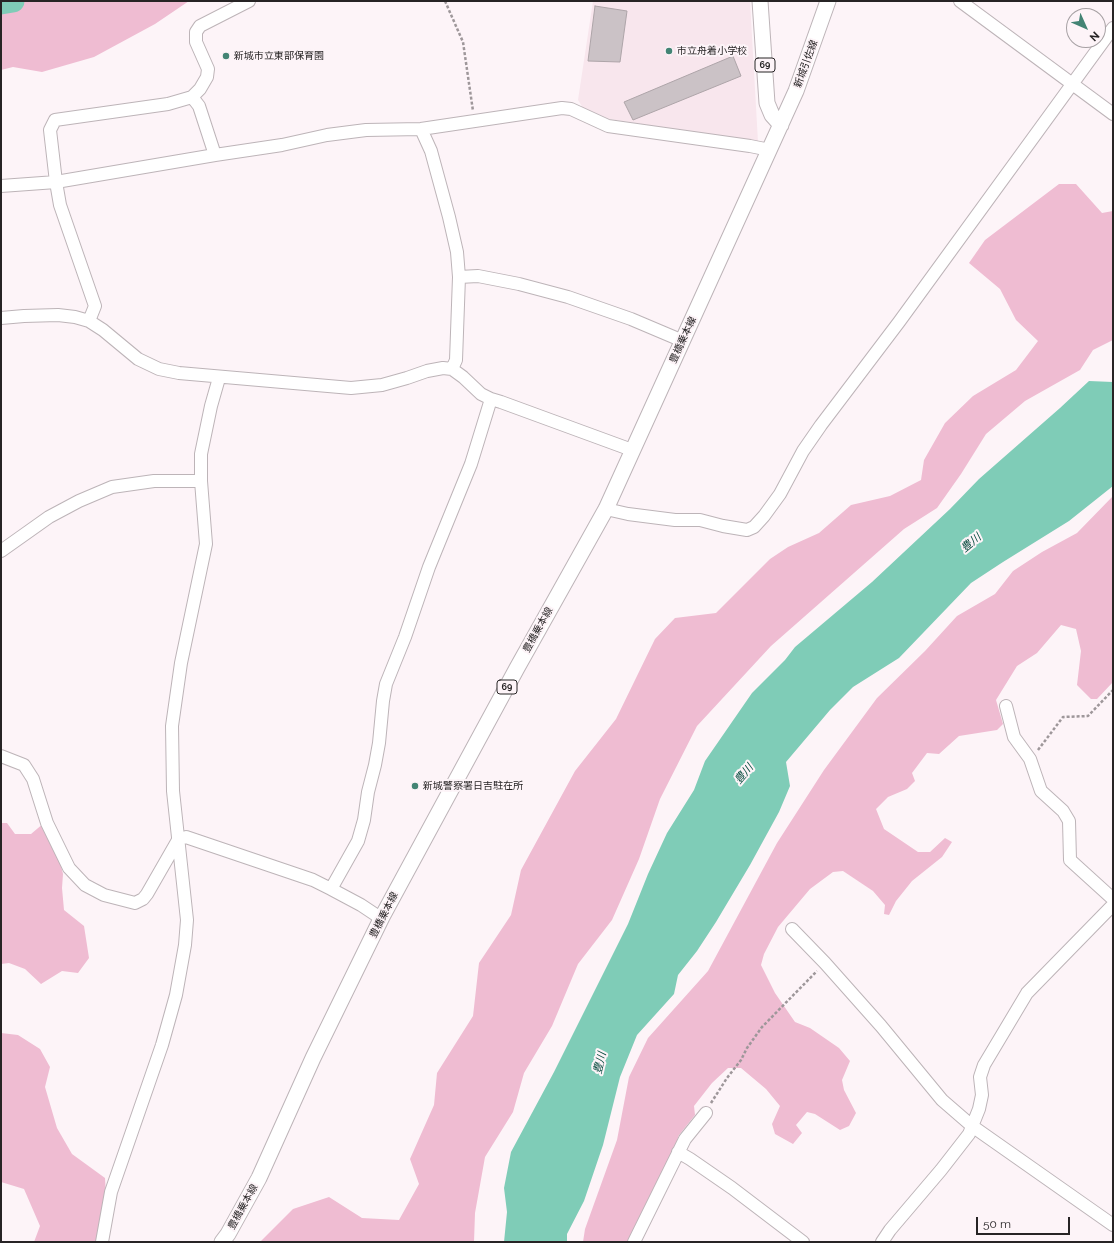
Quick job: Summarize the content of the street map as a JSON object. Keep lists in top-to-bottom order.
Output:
{
  "streets": {
    "main road": ["新城引佐線", "69", "豊橋乗本線"]
  },
  "crossings": [
    ["新城引佐線", "69"],
    ["新城引佐線", "豊橋乗本線"],
    ["69", "豊橋乗本線"]
  ],
  "water": ["豊川"],
  "places": ["市立舟着小学校", "新城市立東部保育園", "新城警察署日吉駐在所"],
  "scale_bar": "50 m",
  "north": "bottom right"
}
